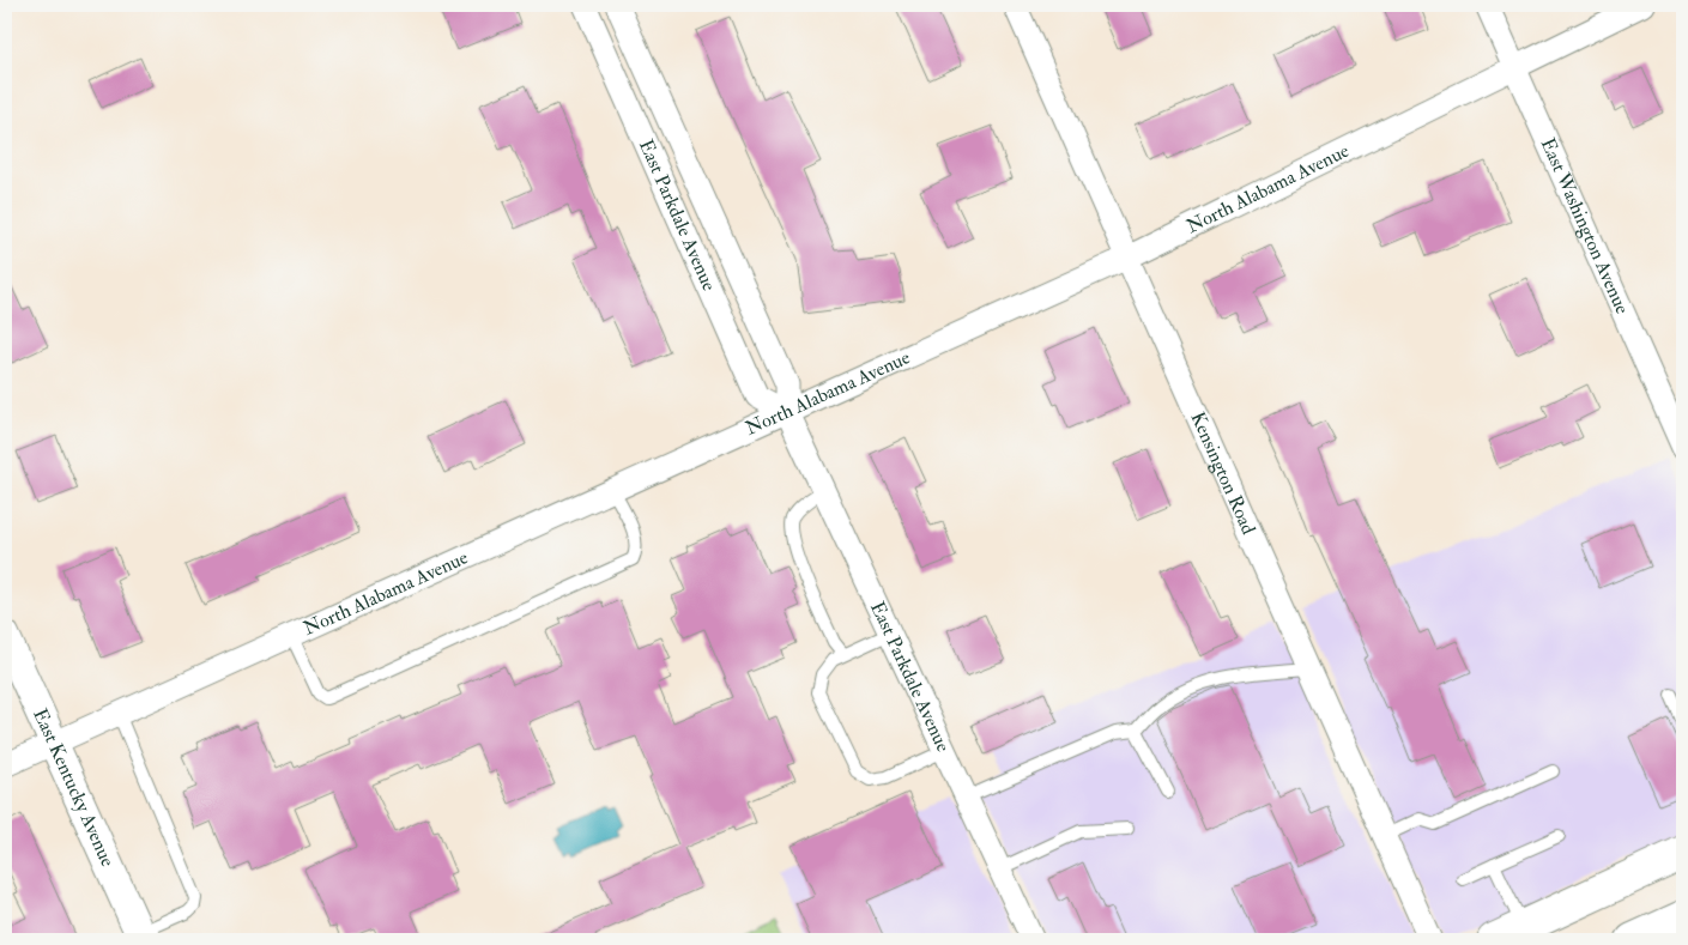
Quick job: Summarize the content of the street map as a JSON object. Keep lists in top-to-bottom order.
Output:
{
  "streets": {
    "street": [
      "North Alabama Avenue",
      "East Parkdale Avenue",
      "East Washington Avenue",
      "Kensington Road",
      "East Kentucky Avenue"
    ]
  },
  "crossings": [
    ["North Alabama Avenue", "East Parkdale Avenue"],
    ["North Alabama Avenue", "East Washington Avenue"],
    ["North Alabama Avenue", "Kensington Road"],
    ["North Alabama Avenue", "East Kentucky Avenue"]
  ]
}
